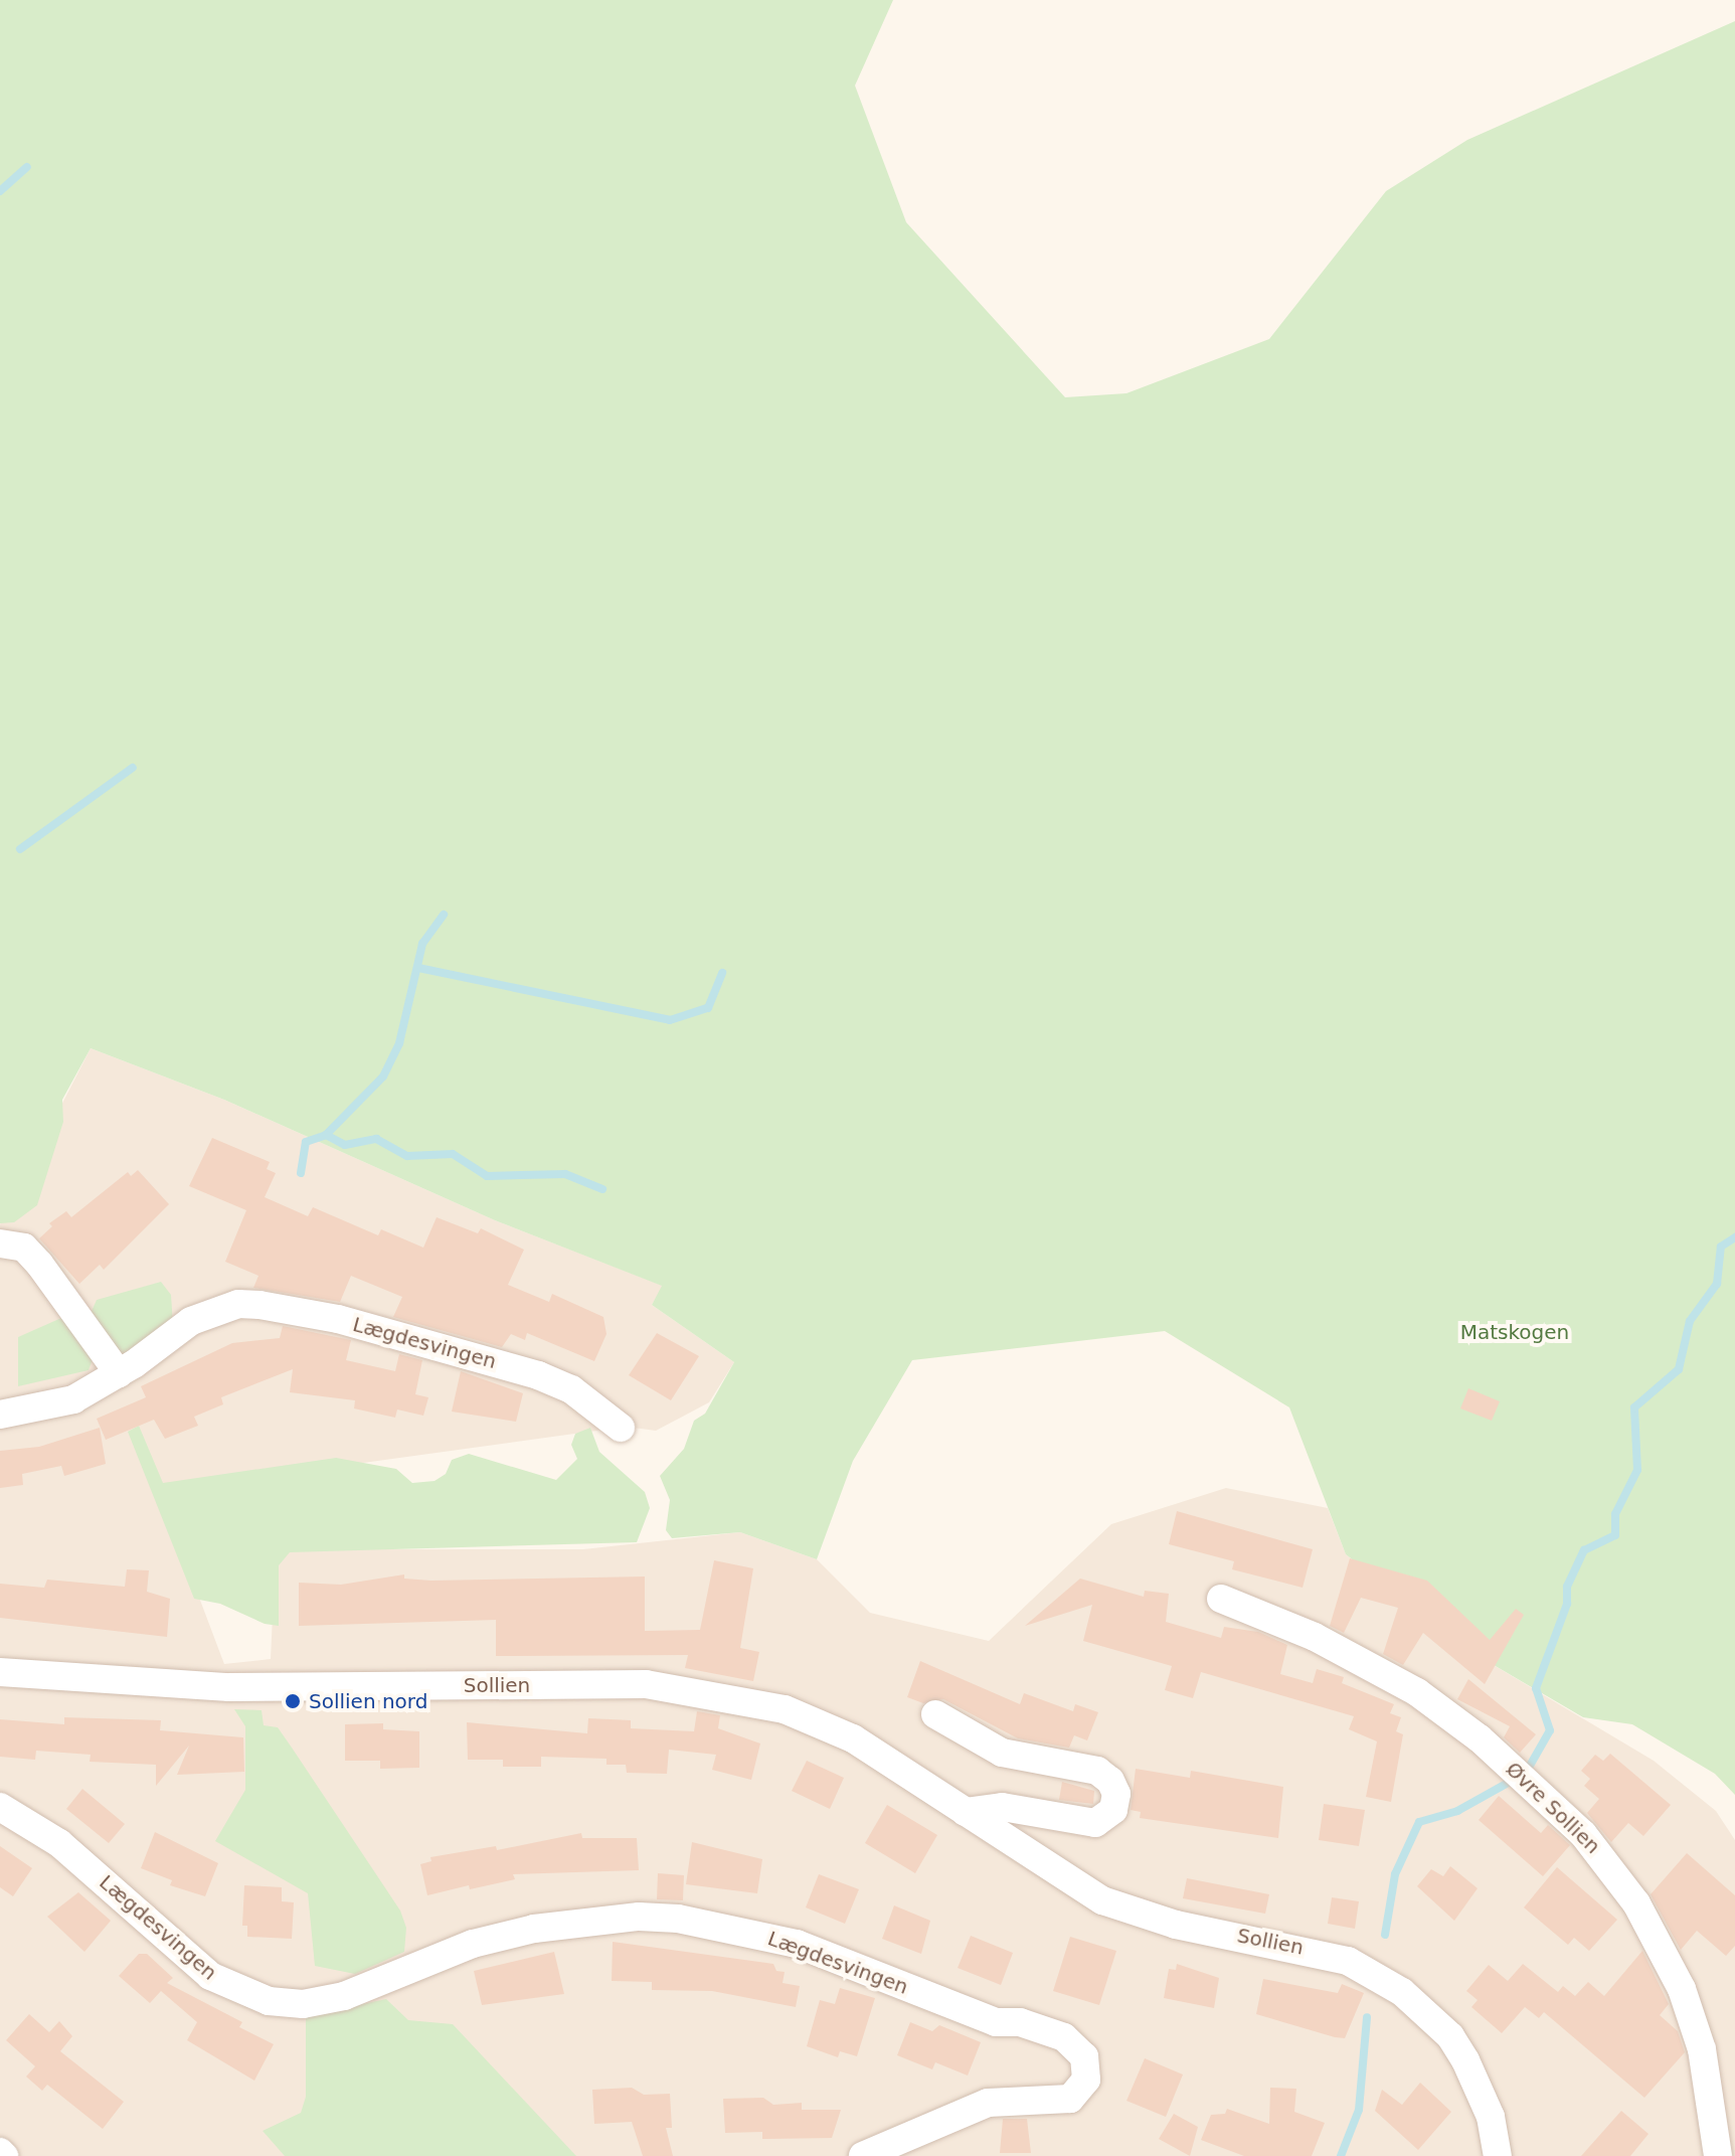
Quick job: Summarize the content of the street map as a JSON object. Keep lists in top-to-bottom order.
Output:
{
  "streets": {
    "street": ["Lægdesvingen", "Sollien", "Øvre Sollien"]
  },
  "parks": ["Matskogen"],
  "places": ["Sollien nord"]
}
